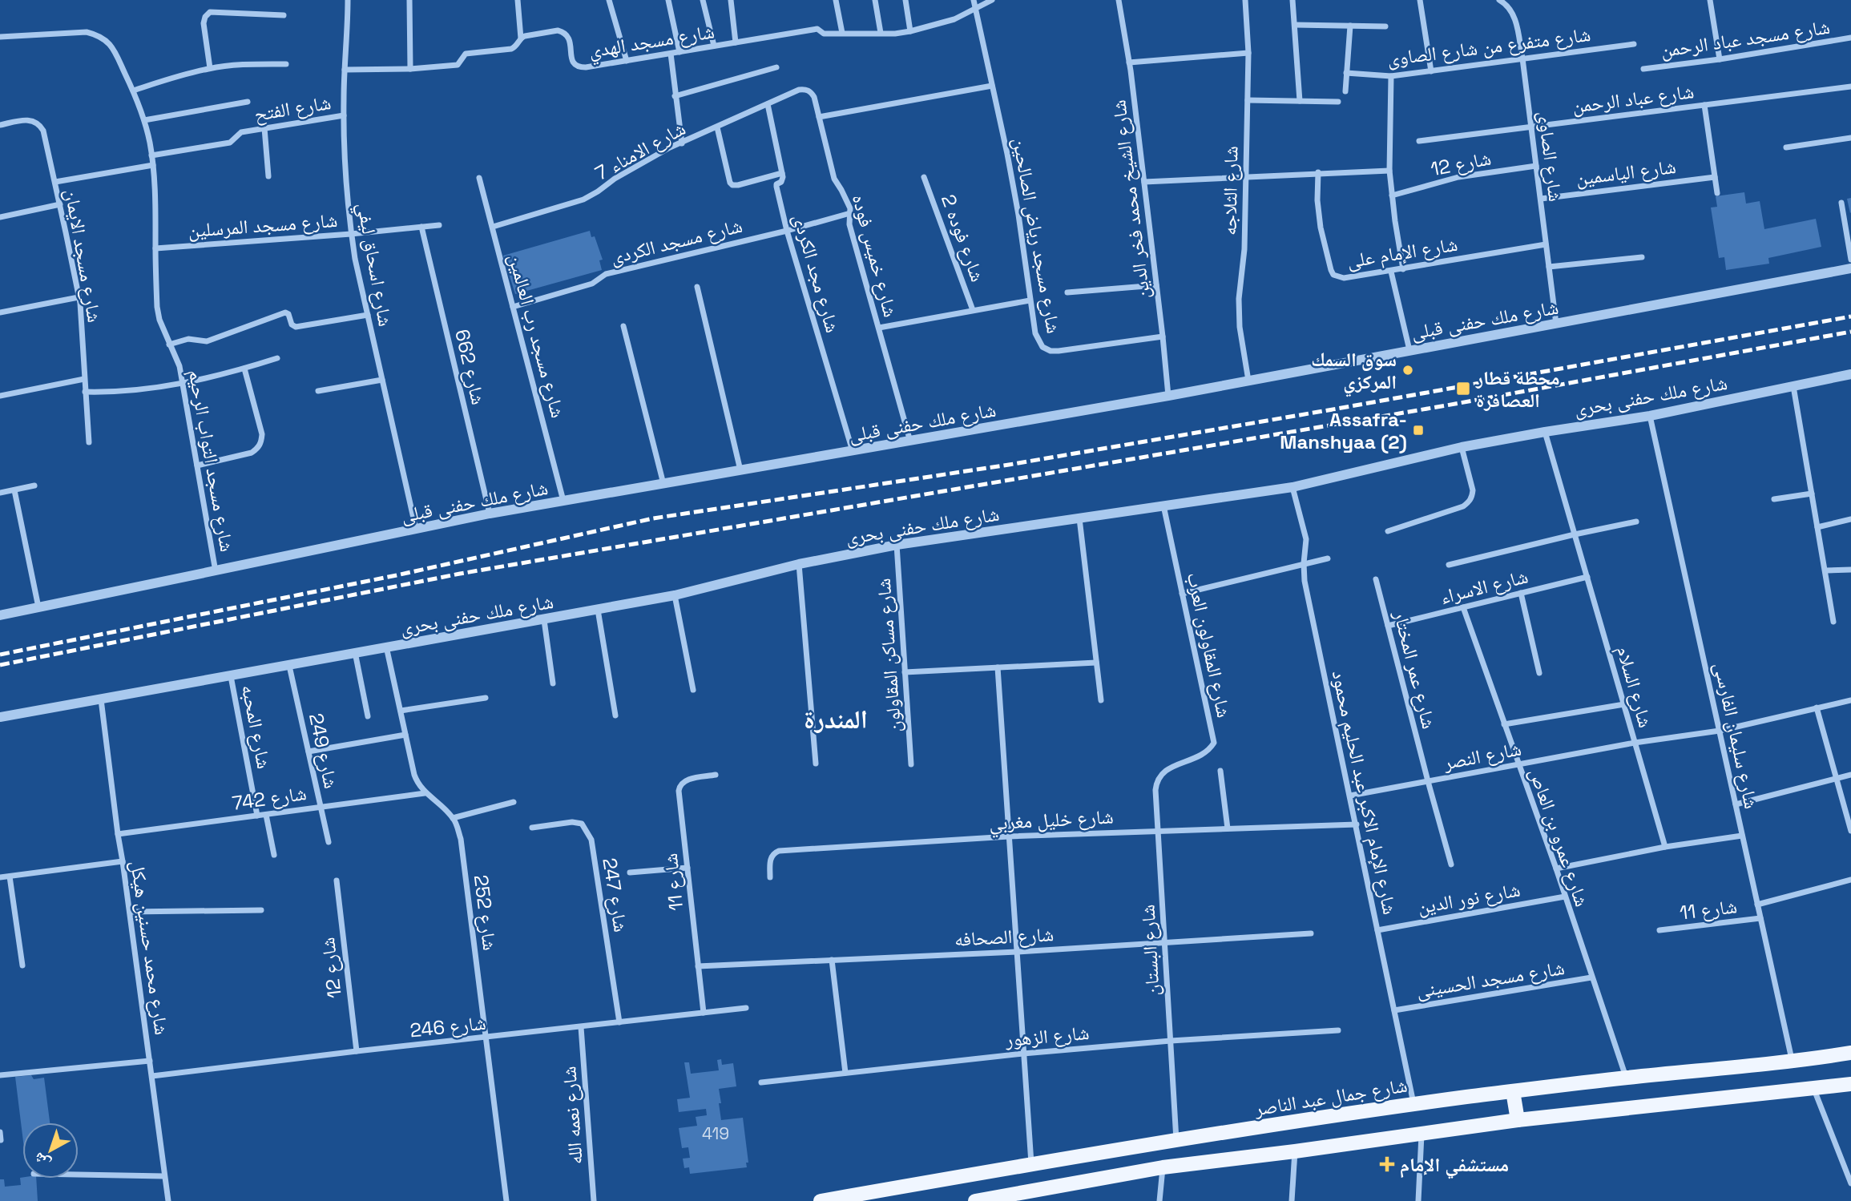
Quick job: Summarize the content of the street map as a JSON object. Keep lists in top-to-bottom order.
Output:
{
  "streets": {
    "main road": ["شارع جمال عبد الناصر"],
    "street": [
      "شارع مسجد عباد الرحمن",
      "شارع مسجد الهدي",
      "شارع متفرع من شارع الصاوى",
      "شارع عباد الرحمن",
      "شارع الفتح",
      "شارع الامناء 7",
      "شارع الصاوى",
      "شارع 12",
      "شارع الياسمين",
      "شارع الثلاجه",
      "شارع الشيخ محمد فخر الدين",
      "شارع مسجد المرسلين",
      "شارع مسجد رياض الصالحين",
      "شارع فوده 2",
      "شارع مسجد الكردى",
      "شارع الإمام على",
      "شارع مسجد الايمان",
      "شارع خميس فوده",
      "شارع اسحاق ليفي",
      "شارع مجد الكردى",
      "شارع ملك حفنى قبلى",
      "شارع مسجد رب العالمين",
      "شارع 662",
      "شارع ملك حفنى بحرى",
      "شارع مسجد التواب الرحيم",
      "شارع الاسراء",
      "شارع المقاولون العرب",
      "شارع مساكن المقاولون",
      "شارع عمر المختار",
      "شارع السلام",
      "شارع المحبه",
      "شارع سليمان الفارسى",
      "شارع 249",
      "شارع النصر",
      "شارع الإمام الاكبر عبد الحليم محمود",
      "شارع 742",
      "شارع خليل مغربي",
      "شارع عمرو بن العاص",
      "شارع 11",
      "شارع 247",
      "شارع نور الدين",
      "شارع 252",
      "شارع الصحافه",
      "شارع محمد حسنين هيكل",
      "شارع البستان",
      "شارع مسجد الحسينى",
      "شارع 246",
      "شارع الزهور",
      "شارع نعمه الله"
    ]
  },
  "crossings": [
    ["شارع مسجد الهدي", "شارع مسجد رياض الصالحين"],
    ["شارع مسجد الهدي", "شارع اسحاق ليفي"],
    ["شارع متفرع من شارع الصاوى", "شارع الصاوى"],
    ["شارع عباد الرحمن", "شارع الصاوى"],
    ["شارع الفتح", "شارع اسحاق ليفي"],
    ["شارع الفتح", "شارع مسجد التواب الرحيم"],
    ["شارع الامناء 7", "شارع خميس فوده"],
    ["شارع الامناء 7", "شارع مجد الكردى"],
    ["شارع الامناء 7", "شارع مسجد رب العالمين"],
    ["شارع الصاوى", "شارع 12"],
    ["شارع الصاوى", "شارع الياسمين"],
    ["شارع الصاوى", "شارع الإمام على"],
    ["شارع الصاوى", "شارع ملك حفنى قبلى"],
    ["شارع 12", "شارع 246"],
    ["شارع الثلاجه", "شارع ملك حفنى قبلى"],
    ["شارع الشيخ محمد فخر الدين", "شارع مسجد رياض الصالحين"],
    ["شارع الشيخ محمد فخر الدين", "شارع ملك حفنى قبلى"],
    ["شارع مسجد المرسلين", "شارع اسحاق ليفي"],
    ["شارع مسجد المرسلين", "شارع 662"],
    ["شارع مسجد المرسلين", "شارع مسجد التواب الرحيم"],
    ["شارع مسجد الكردى", "شارع خميس فوده"],
    ["شارع مسجد الكردى", "شارع مجد الكردى"],
    ["شارع مسجد الكردى", "شارع مسجد رب العالمين"],
    ["شارع خميس فوده", "شارع ملك حفنى قبلى"],
    ["شارع اسحاق ليفي", "شارع ملك حفنى قبلى"],
    ["شارع مجد الكردى", "شارع ملك حفنى قبلى"],
    ["شارع ملك حفنى قبلى", "شارع مسجد رب العالمين"],
    ["شارع ملك حفنى قبلى", "شارع 662"],
    ["شارع ملك حفنى قبلى", "شارع مسجد التواب الرحيم"],
    ["شارع ملك حفنى بحرى", "شارع المقاولون العرب"],
    ["شارع ملك حفنى بحرى", "شارع مساكن المقاولون"],
    ["شارع ملك حفنى بحرى", "شارع السلام"],
    ["شارع ملك حفنى بحرى", "شارع المحبه"],
    ["شارع ملك حفنى بحرى", "شارع سليمان الفارسى"],
    ["شارع ملك حفنى بحرى", "شارع 249"],
    ["شارع ملك حفنى بحرى", "شارع الإمام الاكبر عبد الحليم محمود"],
    ["شارع ملك حفنى بحرى", "شارع محمد حسنين هيكل"],
    ["شارع الاسراء", "شارع عمر المختار"],
    ["شارع الاسراء", "شارع السلام"],
    ["شارع الاسراء", "شارع عمرو بن العاص"],
    ["شارع المقاولون العرب", "شارع البستان"],
    ["شارع عمر المختار", "شارع النصر"],
    ["شارع السلام", "شارع النصر"],
    ["شارع المحبه", "شارع 742"],
    ["شارع سليمان الفارسى", "شارع النصر"],
    ["شارع سليمان الفارسى", "شارع 11"],
    ["شارع سليمان الفارسى", "شارع جمال عبد الناصر"],
    ["شارع 249", "شارع 742"],
    ["شارع النصر", "شارع الإمام الاكبر عبد الحليم محمود"],
    ["شارع النصر", "شارع عمرو بن العاص"],
    ["شارع الإمام الاكبر عبد الحليم محمود", "شارع خليل مغربي"],
    ["شارع الإمام الاكبر عبد الحليم محمود", "شارع نور الدين"],
    ["شارع الإمام الاكبر عبد الحليم محمود", "شارع مسجد الحسينى"],
    ["شارع الإمام الاكبر عبد الحليم محمود", "شارع جمال عبد الناصر"],
    ["شارع 742", "شارع محمد حسنين هيكل"],
    ["شارع خليل مغربي", "شارع البستان"],
    ["شارع عمرو بن العاص", "شارع نور الدين"],
    ["شارع عمرو بن العاص", "شارع مسجد الحسينى"],
    ["شارع عمرو بن العاص", "شارع جمال عبد الناصر"],
    ["شارع 11", "شارع الصحافه"],
    ["شارع 11", "شارع 246"],
    ["شارع 247", "شارع 246"],
    ["شارع 252", "شارع 246"],
    ["شارع الصحافه", "شارع البستان"],
    ["شارع محمد حسنين هيكل", "شارع 246"],
    ["شارع البستان", "شارع الزهور"],
    ["شارع البستان", "شارع جمال عبد الناصر"],
    ["شارع 246", "شارع نعمه الله"]
  ],
  "districts": ["المندرة"],
  "places": {
    "other": ["سوق السمك المركزي"],
    "transit": ["محطة قطار العصافرة", "Assafra- Manshyaa (2)"],
    "health": ["مستشفي الإمام"]
  },
  "house_numbers": ["419"],
  "north": "bottom left"
}
